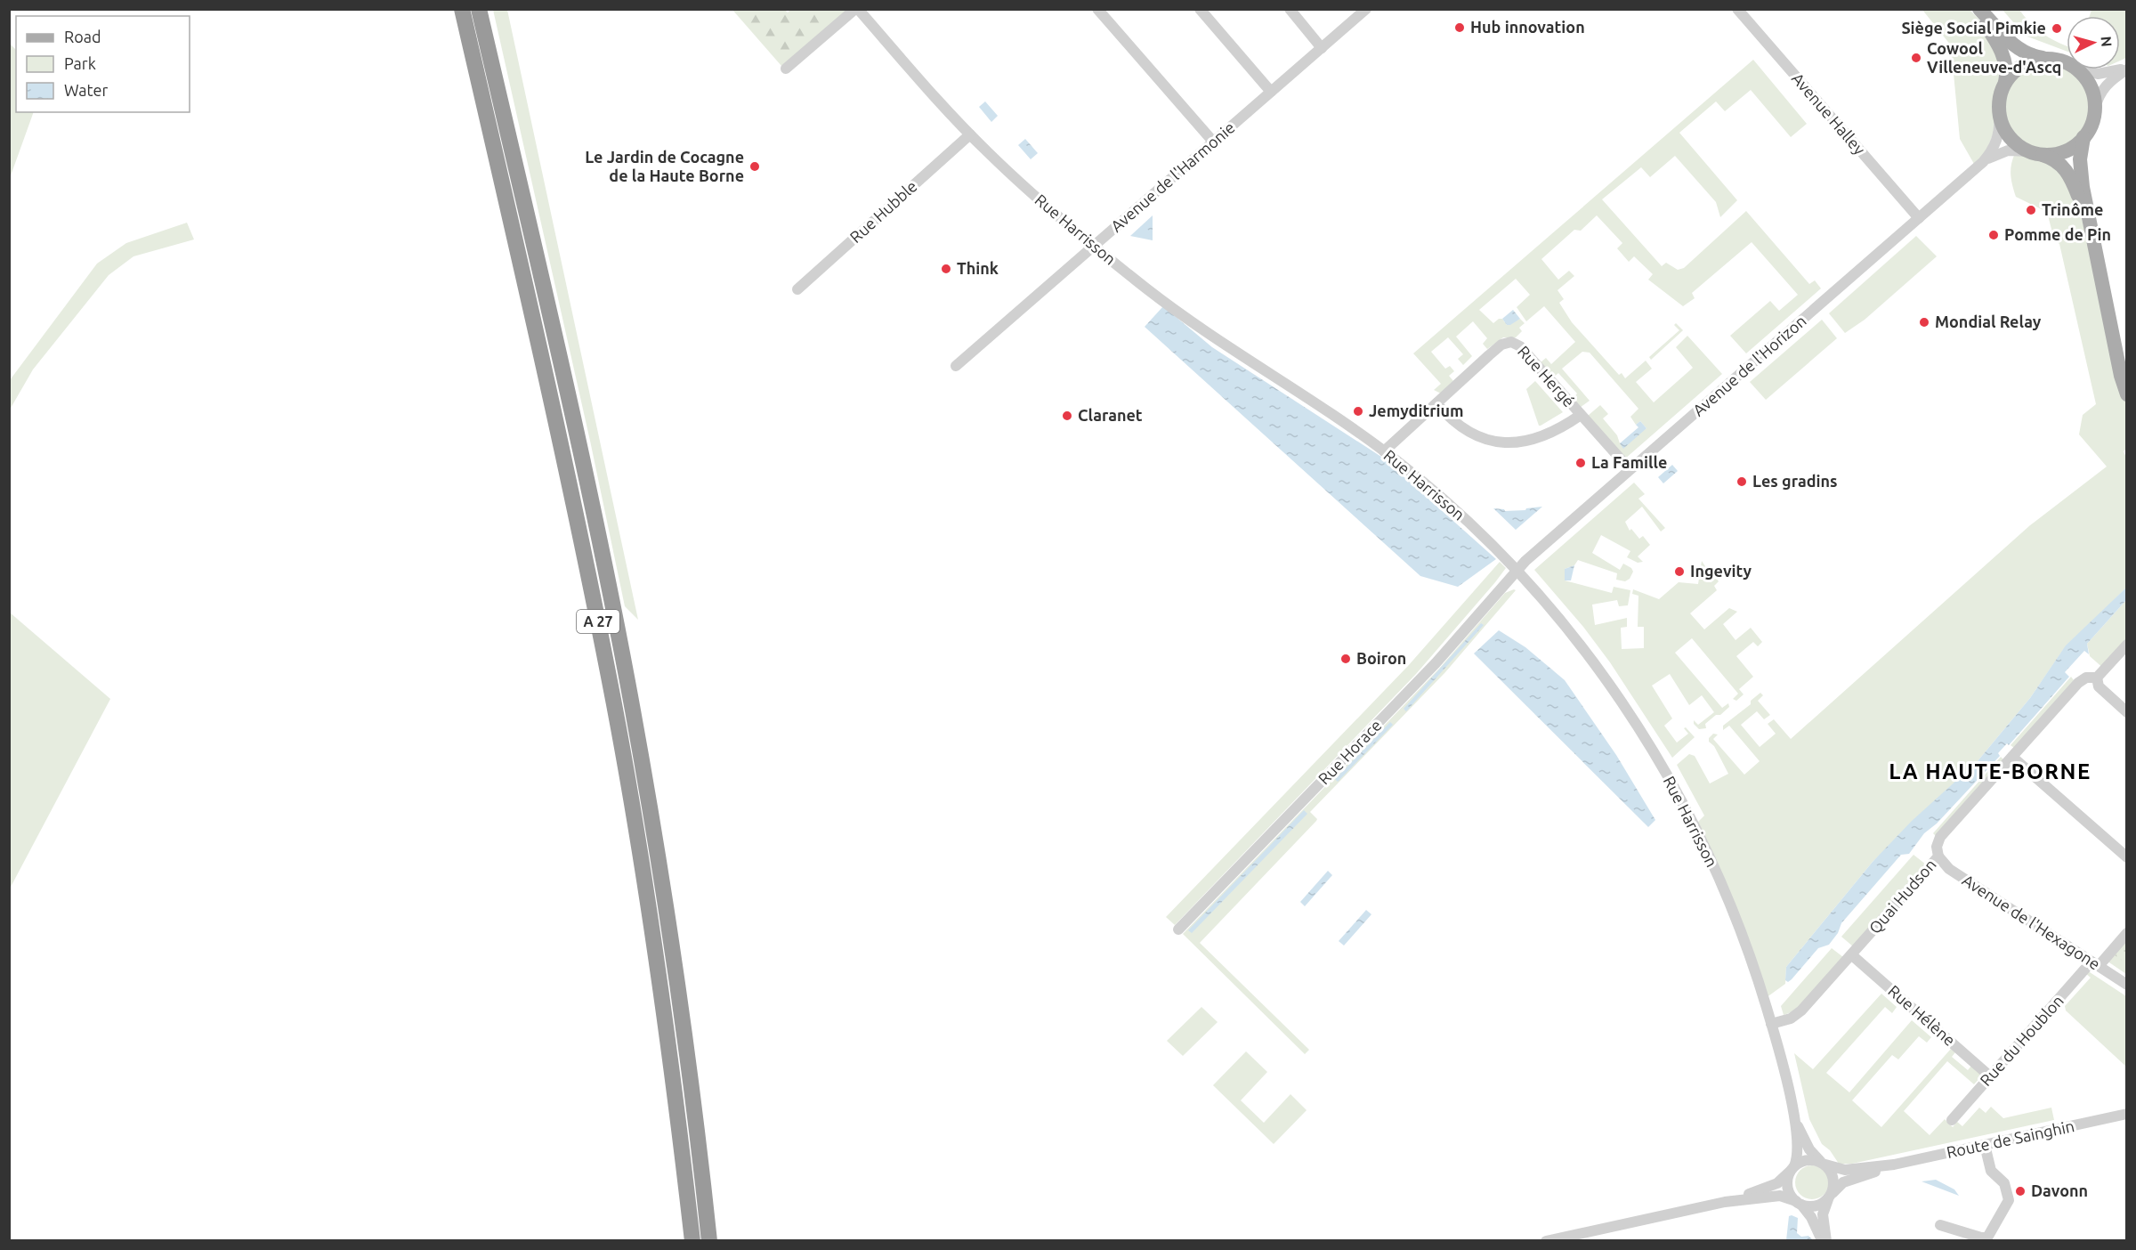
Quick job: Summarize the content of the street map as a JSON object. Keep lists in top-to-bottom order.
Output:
{
  "streets": {
    "highway": ["A 27"],
    "street": [
      "Avenue Halley",
      "Avenue de l'Harmonie",
      "Rue Hubble",
      "Rue Harrisson",
      "Avenue de l'Horizon",
      "Rue Hergé",
      "Rue Horace",
      "Quai Hudson",
      "Avenue de l'Hexagone",
      "Rue Hélène",
      "Rue du Houblon",
      "Route de Sainghin"
    ]
  },
  "crossings": [
    ["Avenue Halley", "Avenue de l'Horizon"],
    ["Avenue de l'Harmonie", "Rue Harrisson"],
    ["Rue Hubble", "Rue Harrisson"],
    ["Rue Harrisson", "Avenue de l'Horizon"],
    ["Rue Harrisson", "Rue Hergé"],
    ["Rue Harrisson", "Rue Horace"],
    ["Rue Harrisson", "Quai Hudson"],
    ["Rue Harrisson", "Route de Sainghin"],
    ["Avenue de l'Horizon", "Rue Hergé"],
    ["Avenue de l'Horizon", "Rue Horace"],
    ["Quai Hudson", "Avenue de l'Hexagone"],
    ["Quai Hudson", "Rue Hélène"],
    ["Avenue de l'Hexagone", "Rue du Houblon"],
    ["Rue Hélène", "Rue du Houblon"]
  ],
  "districts": ["LA HAUTE-BORNE"],
  "places": [
    "Hub innovation",
    "Siège Social Pimkie",
    "Cowool Villeneuve-d'Ascq",
    "Le Jardin de Cocagne de la Haute Borne",
    "Trinôme",
    "Pomme de Pin",
    "Think",
    "Mondial Relay",
    "Jemyditrium",
    "Claranet",
    "La Famille",
    "Les gradins",
    "Ingevity",
    "Boiron",
    "Davonn"
  ],
  "legend": ["Road", "Park", "Water"],
  "north": "right"
}
